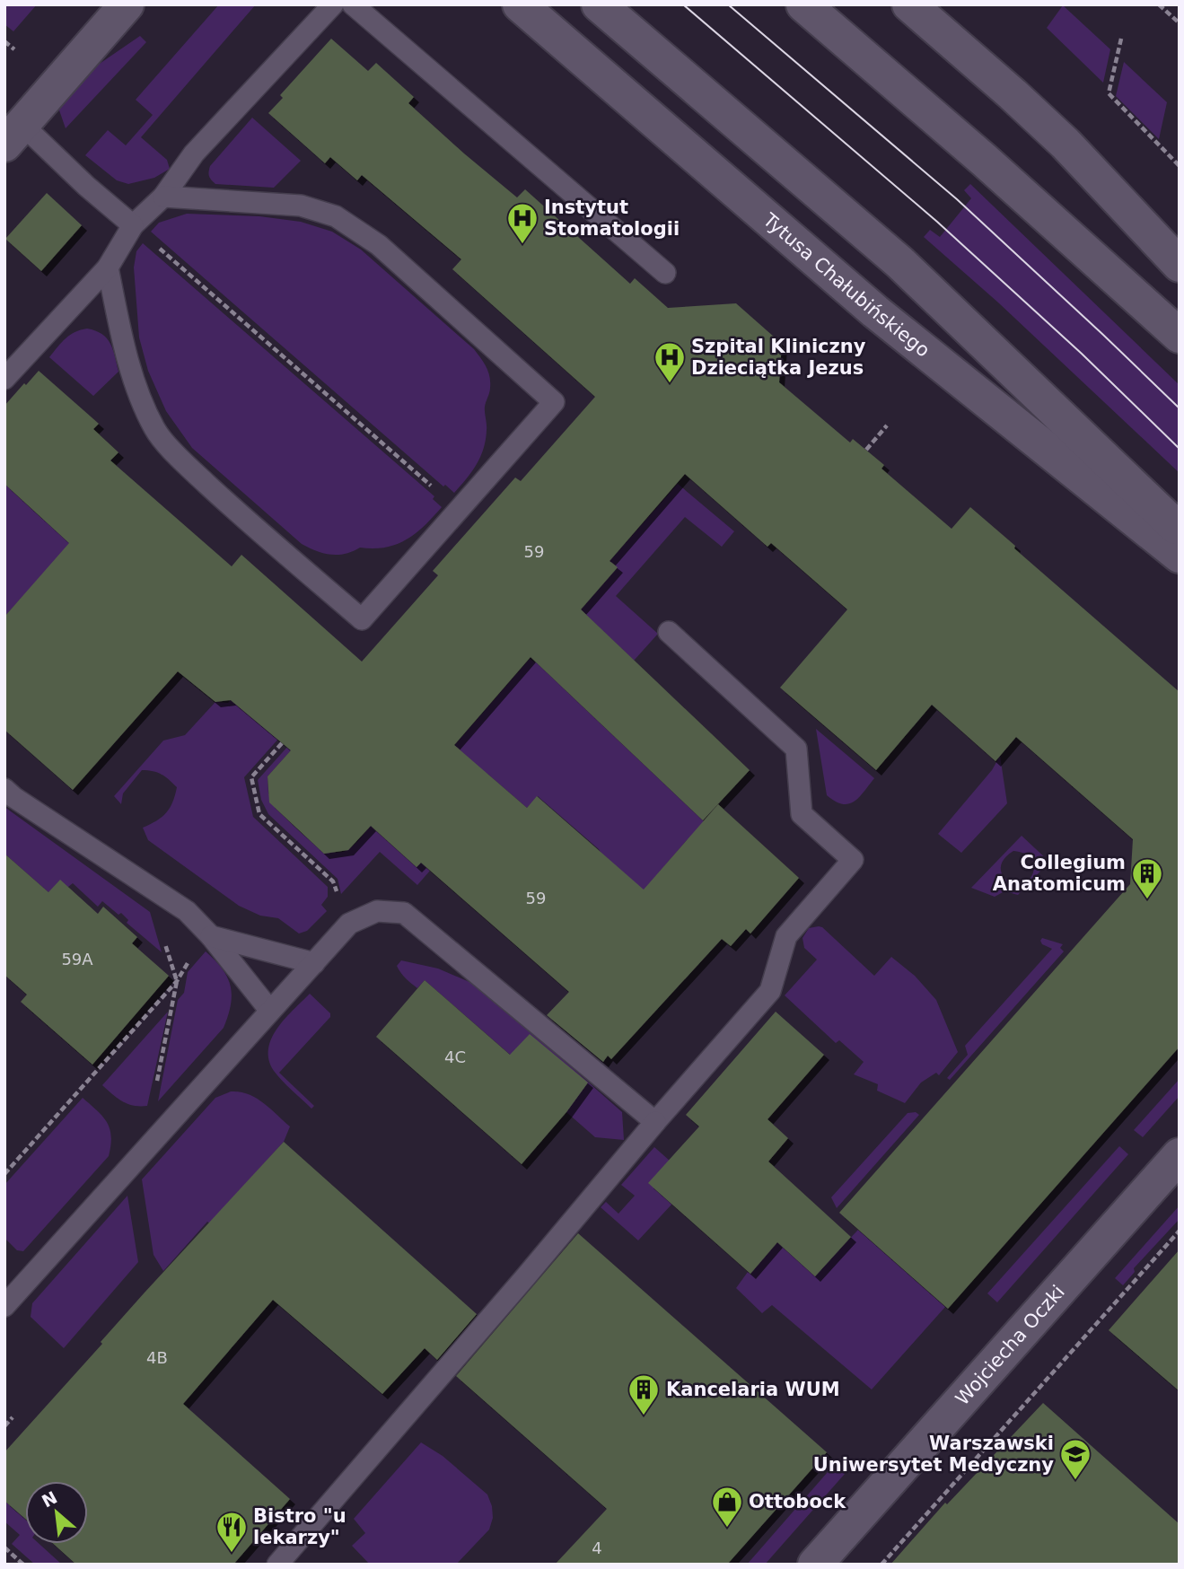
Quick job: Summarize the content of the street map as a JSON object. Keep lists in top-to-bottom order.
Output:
{
  "streets": {
    "main road": ["Tytusa Chałubińskiego", "Wojciecha Oczki"]
  },
  "places": {
    "hospital": ["Instytut Stomatologii", "Szpital Kliniczny Dzieciątka Jezus"],
    "building": ["Collegium Anatomicum", "Kancelaria WUM"],
    "school or university": ["Warszawski Uniwersytet Medyczny"],
    "shop": ["Ottobock"],
    "restaurant": ["Bistro \"u lekarzy\""]
  },
  "house_numbers": [
    "59",
    "59",
    "59A",
    "4C",
    "4B",
    "4"
  ],
  "north": "top left"
}
